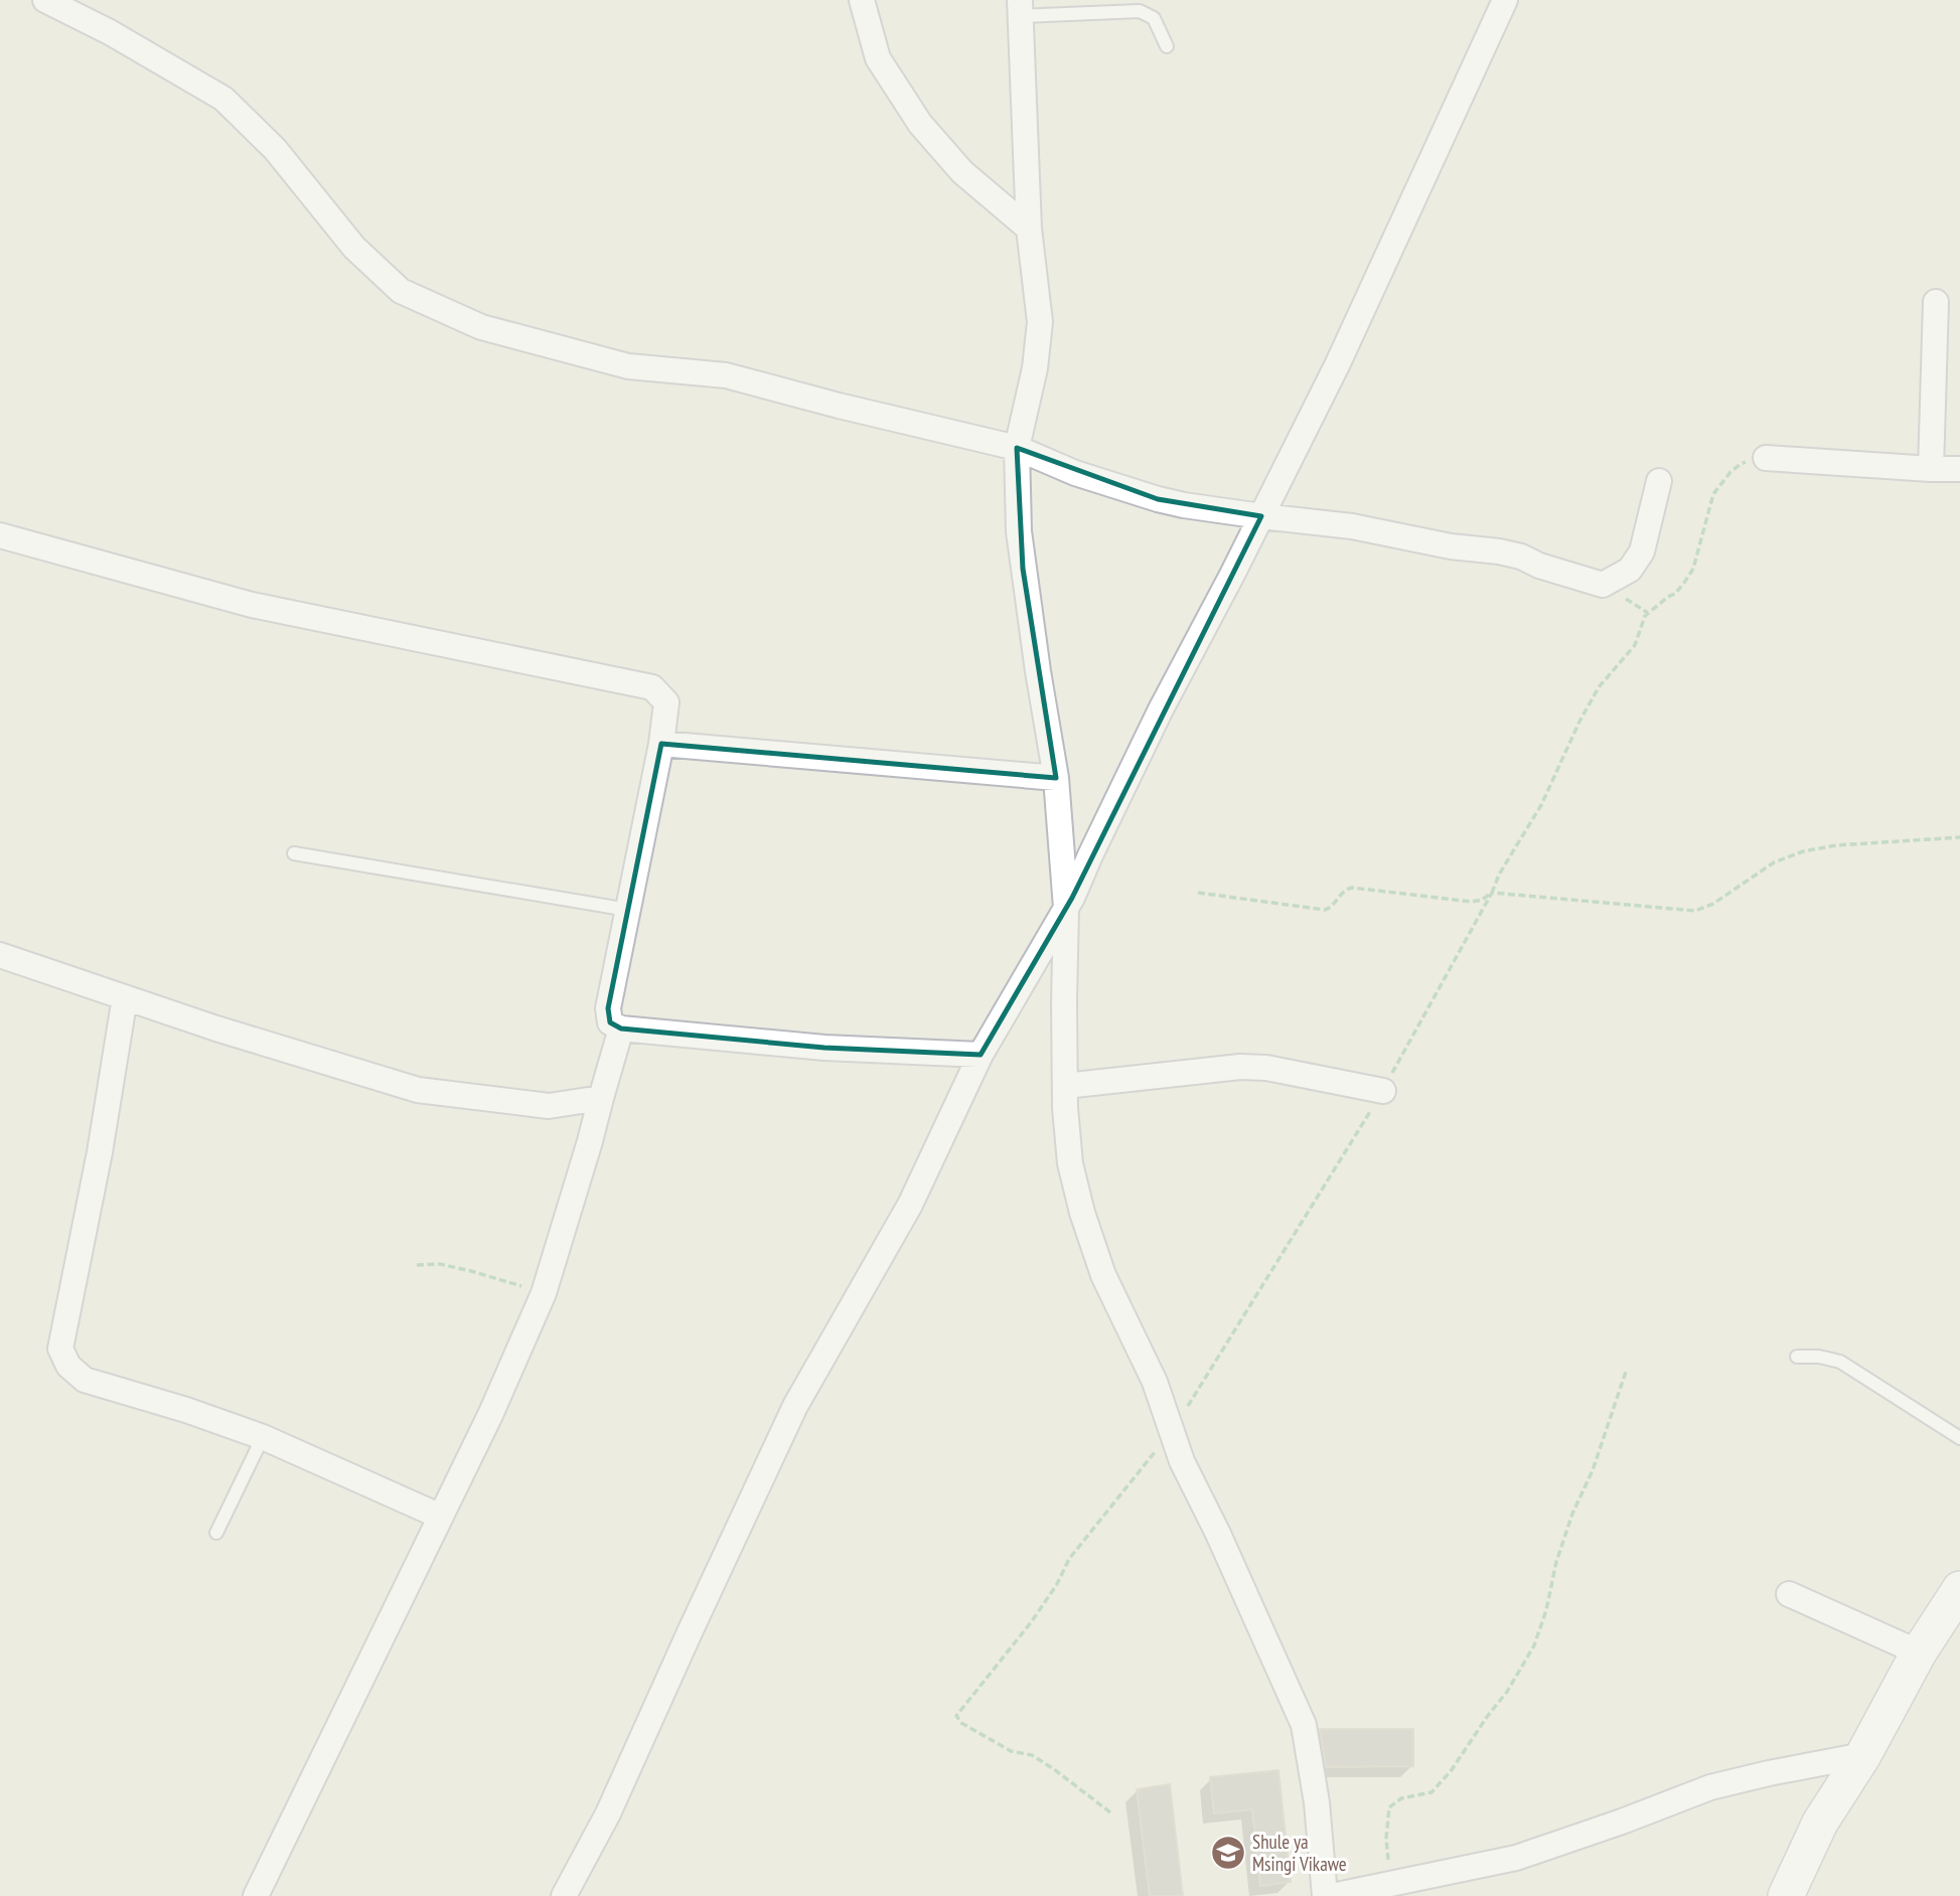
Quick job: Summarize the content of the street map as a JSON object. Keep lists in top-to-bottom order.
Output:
{
  "places": {
    "school or university": ["Shule ya Msingi Vikawe"]
  }
}
